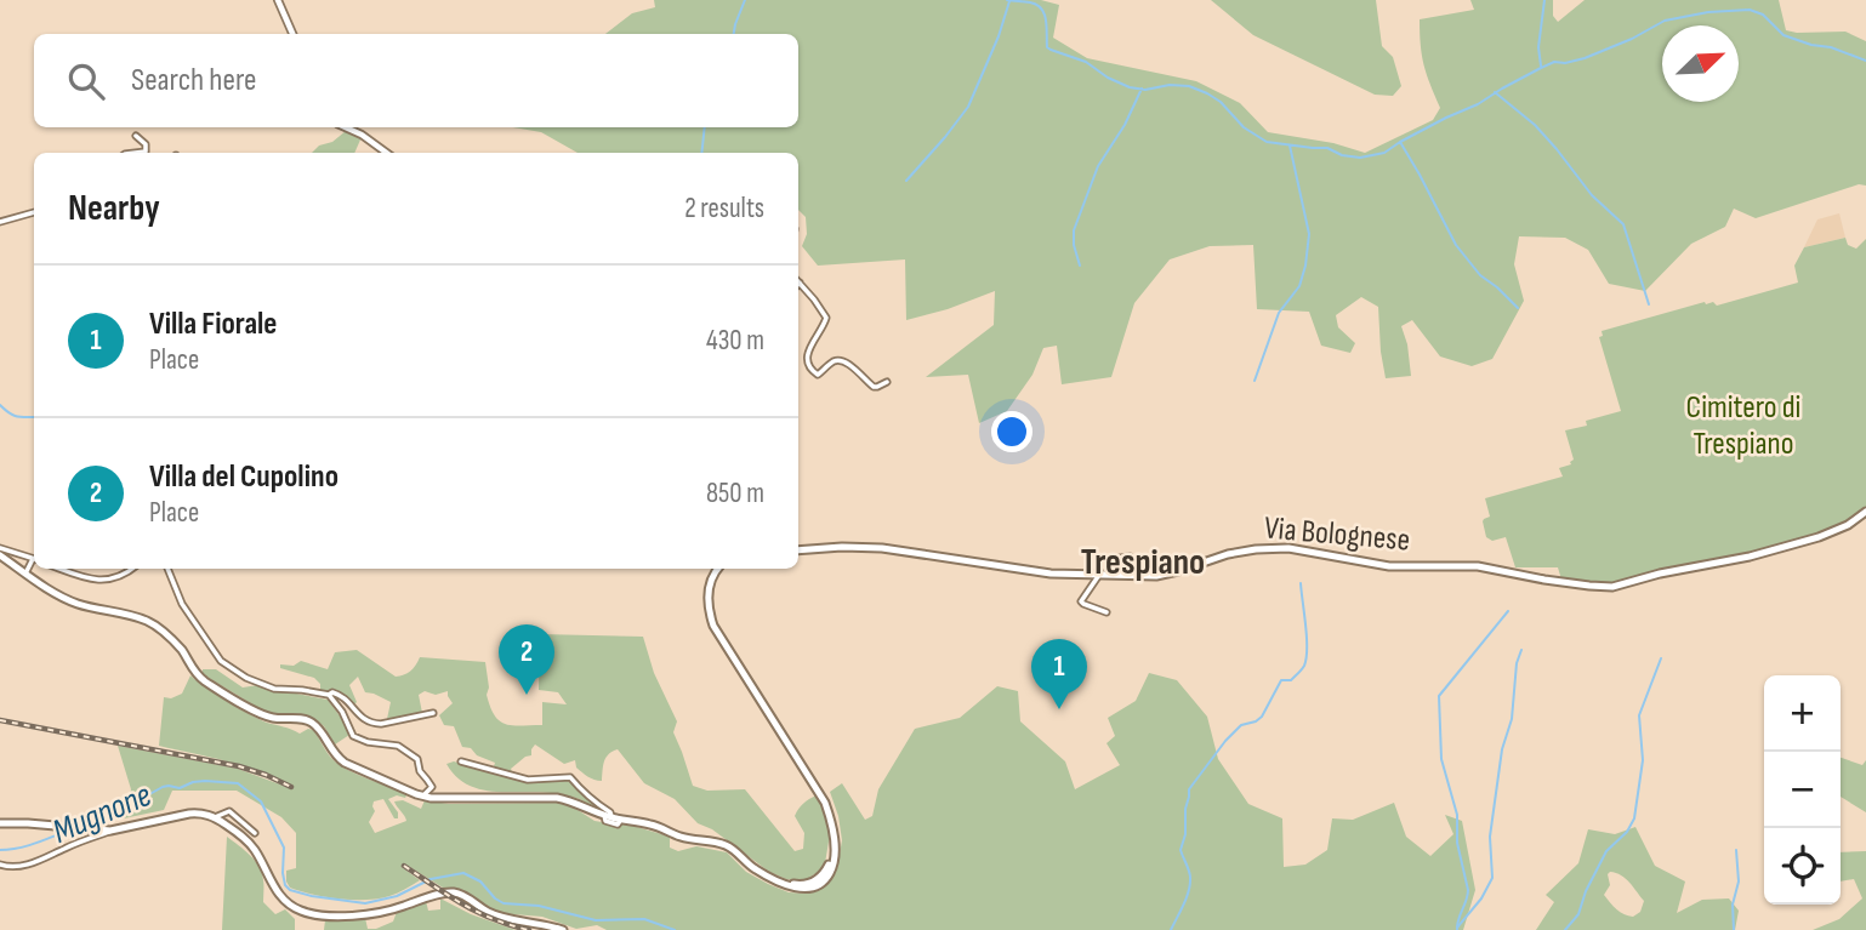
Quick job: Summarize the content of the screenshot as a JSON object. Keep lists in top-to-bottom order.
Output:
{
  "streets": {
    "main road": ["Via Bolognese"]
  },
  "districts": ["Trespiano"],
  "water": ["Mugnone"],
  "parks": ["Cimitero di Trespiano"],
  "north": "top right",
  "page": {
    "search": "Search here",
    "heading": ["Nearby", "2 results"],
    "list": [
      {
        "mark": "1",
        "name": "Villa Fiorale",
        "note": "Place",
        "value": "430 m"
      },
      {
        "mark": "2",
        "name": "Villa del Cupolino",
        "note": "Place",
        "value": "850 m"
      }
    ],
    "pins": ["2", "1"],
    "map_buttons": ["+", "−"]
  }
}
